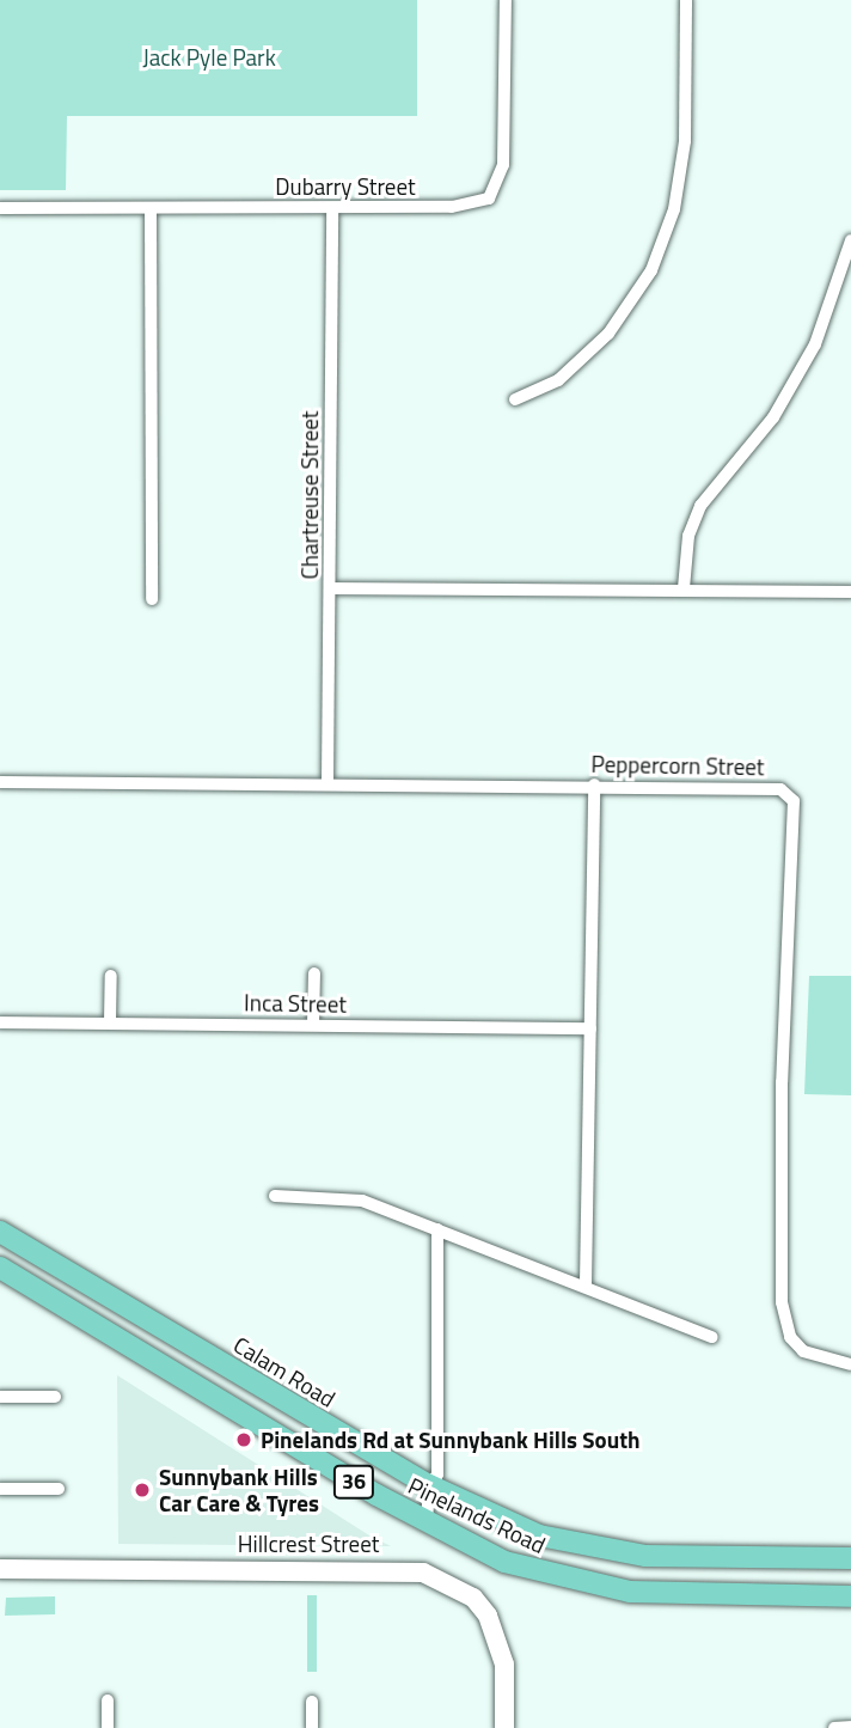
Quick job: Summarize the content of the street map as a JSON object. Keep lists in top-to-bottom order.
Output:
{
  "streets": {
    "main road": ["Calam Road", "36", "Pinelands Road"],
    "street": [
      "Dubarry Street",
      "Chartreuse Street",
      "Peppercorn Street",
      "Inca Street",
      "Hillcrest Street"
    ]
  },
  "crossings": [
    ["Dubarry Street", "Chartreuse Street"],
    ["Chartreuse Street", "Peppercorn Street"]
  ],
  "parks": ["Jack Pyle Park"],
  "places": ["Pinelands Rd at Sunnybank Hills South", "Sunnybank Hills Car Care & Tyres"]
}
